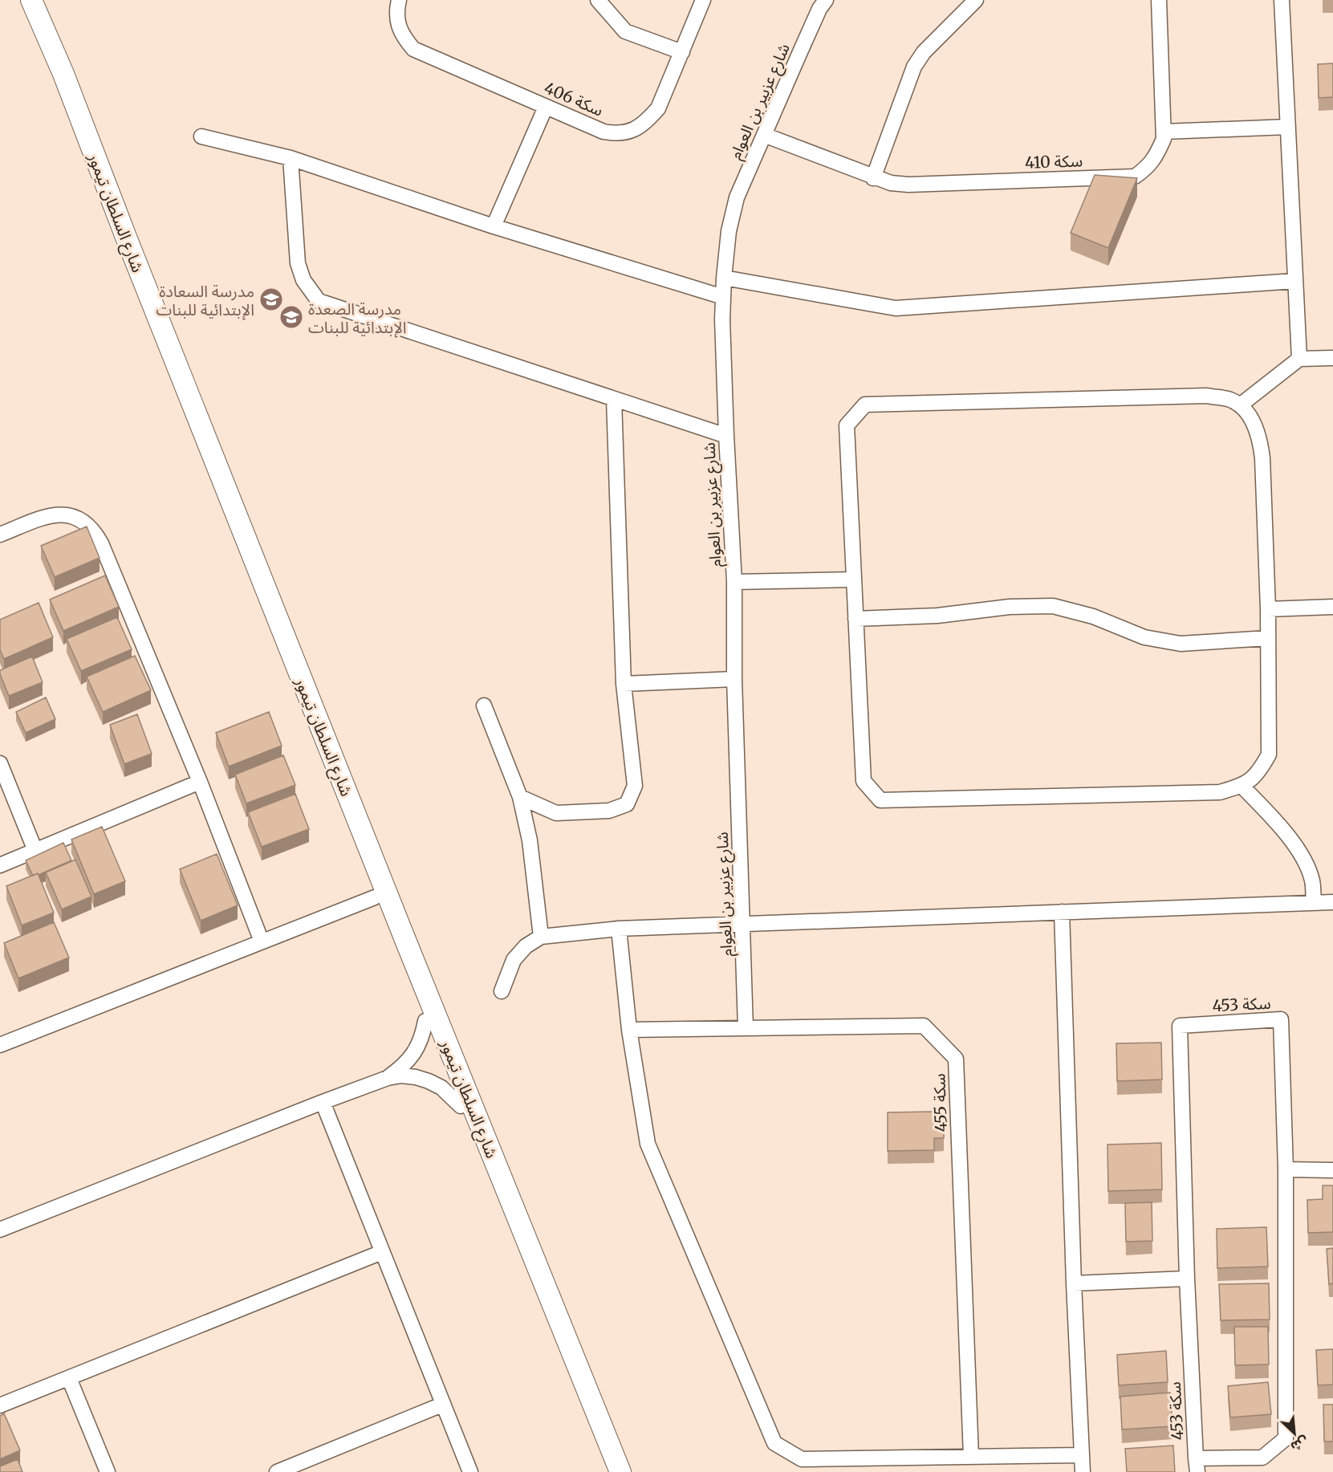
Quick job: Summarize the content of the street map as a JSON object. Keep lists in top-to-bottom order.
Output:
{
  "streets": {
    "main road": ["شارع السلطان تيمور"],
    "street": [
      "سكة 406",
      "شارع عزبير بن العوام",
      "سكة 410",
      "سكة 453",
      "سكة 455"
    ]
  },
  "crossings": [
    ["شارع عزبير بن العوام", "سكة 410"],
    ["شارع عزبير بن العوام", "سكة 455"]
  ],
  "places": {
    "school or university": ["مدرسة السعادة الإبتدائية للبنات", "مدرسة الصعدة الإبتدائية للبنات"]
  },
  "north": "bottom right"
}
